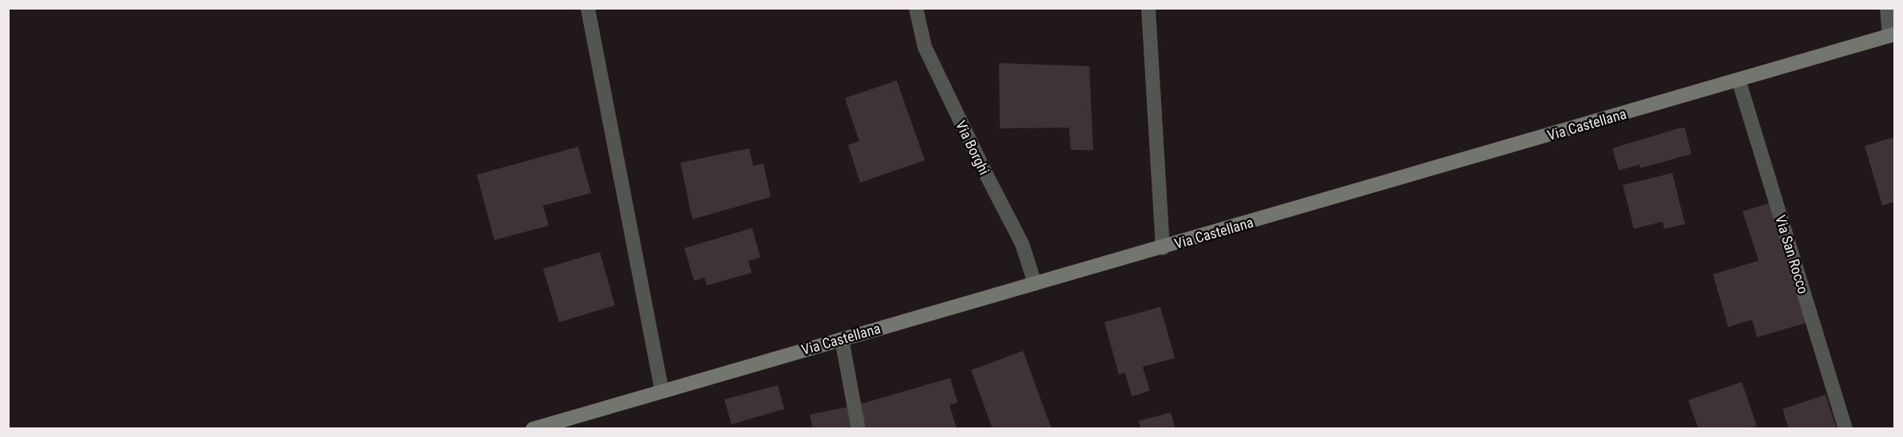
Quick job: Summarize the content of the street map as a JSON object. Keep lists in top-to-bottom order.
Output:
{
  "streets": {
    "main road": ["Via Castellana"],
    "street": ["Via Borghi", "Via San Rocco"]
  },
  "crossings": [
    ["Via Castellana", "Via Borghi"],
    ["Via Castellana", "Via San Rocco"]
  ]
}
